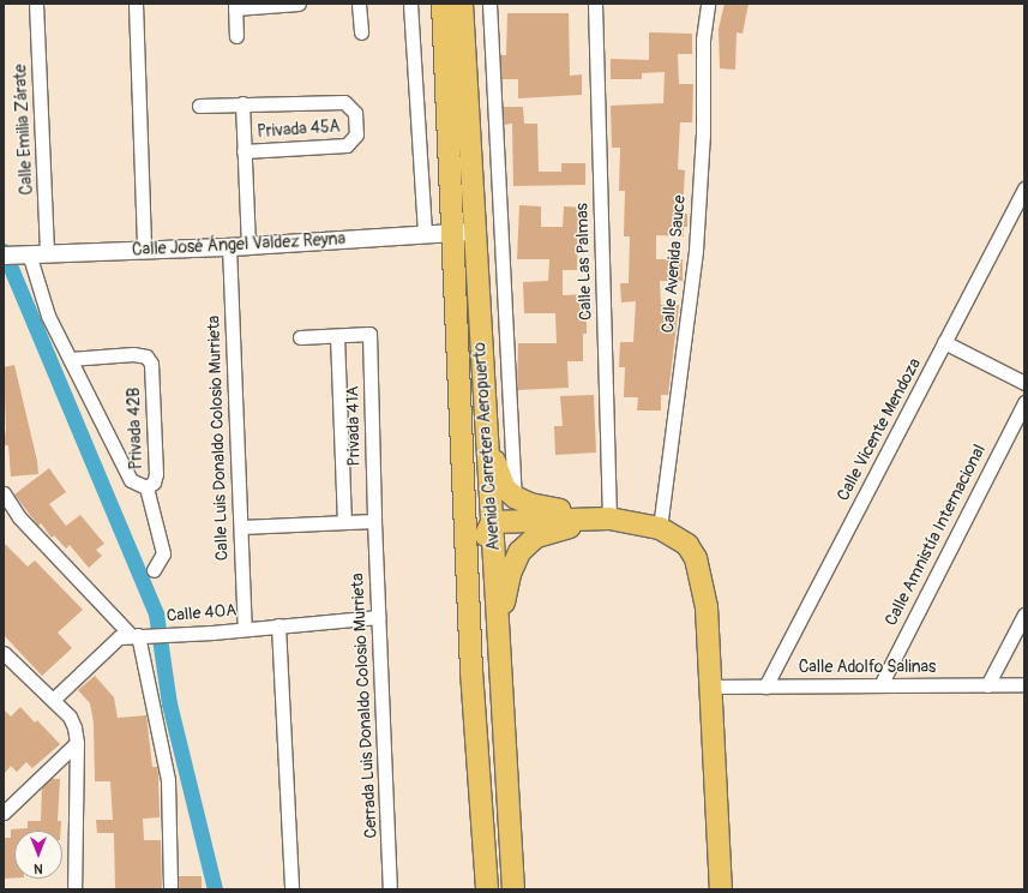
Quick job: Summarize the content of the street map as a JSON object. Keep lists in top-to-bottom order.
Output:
{
  "streets": {
    "main road": ["Avenida Carretera Aeropuerto"],
    "street": [
      "Calle Emilia Zárate",
      "Privada 45A",
      "Calle José Ángel Valdez Reyna",
      "Calle Las Palmas",
      "Calle Avenida Sauce",
      "Privada 41A",
      "Privada 42B",
      "Calle Vicente Mendoza",
      "Calle Luis Donaldo Colosio Murrieta",
      "Calle Amnistía Internacional",
      "Calle 40A",
      "Calle Adolfo Salinas",
      "Cerrada Luis Donaldo Colosio Murrieta"
    ]
  },
  "crossings": [
    ["Calle Emilia Zárate", "Calle José Ángel Valdez Reyna"],
    ["Privada 45A", "Calle José Ángel Valdez Reyna"],
    ["Calle José Ángel Valdez Reyna", "Calle Luis Donaldo Colosio Murrieta"],
    ["Calle José Ángel Valdez Reyna", "Avenida Carretera Aeropuerto"],
    ["Privada 41A", "Cerrada Luis Donaldo Colosio Murrieta"],
    ["Calle Vicente Mendoza", "Calle Adolfo Salinas"],
    ["Calle Luis Donaldo Colosio Murrieta", "Calle 40A"],
    ["Calle Amnistía Internacional", "Calle Adolfo Salinas"],
    ["Calle 40A", "Cerrada Luis Donaldo Colosio Murrieta"]
  ],
  "north": "bottom"
}
